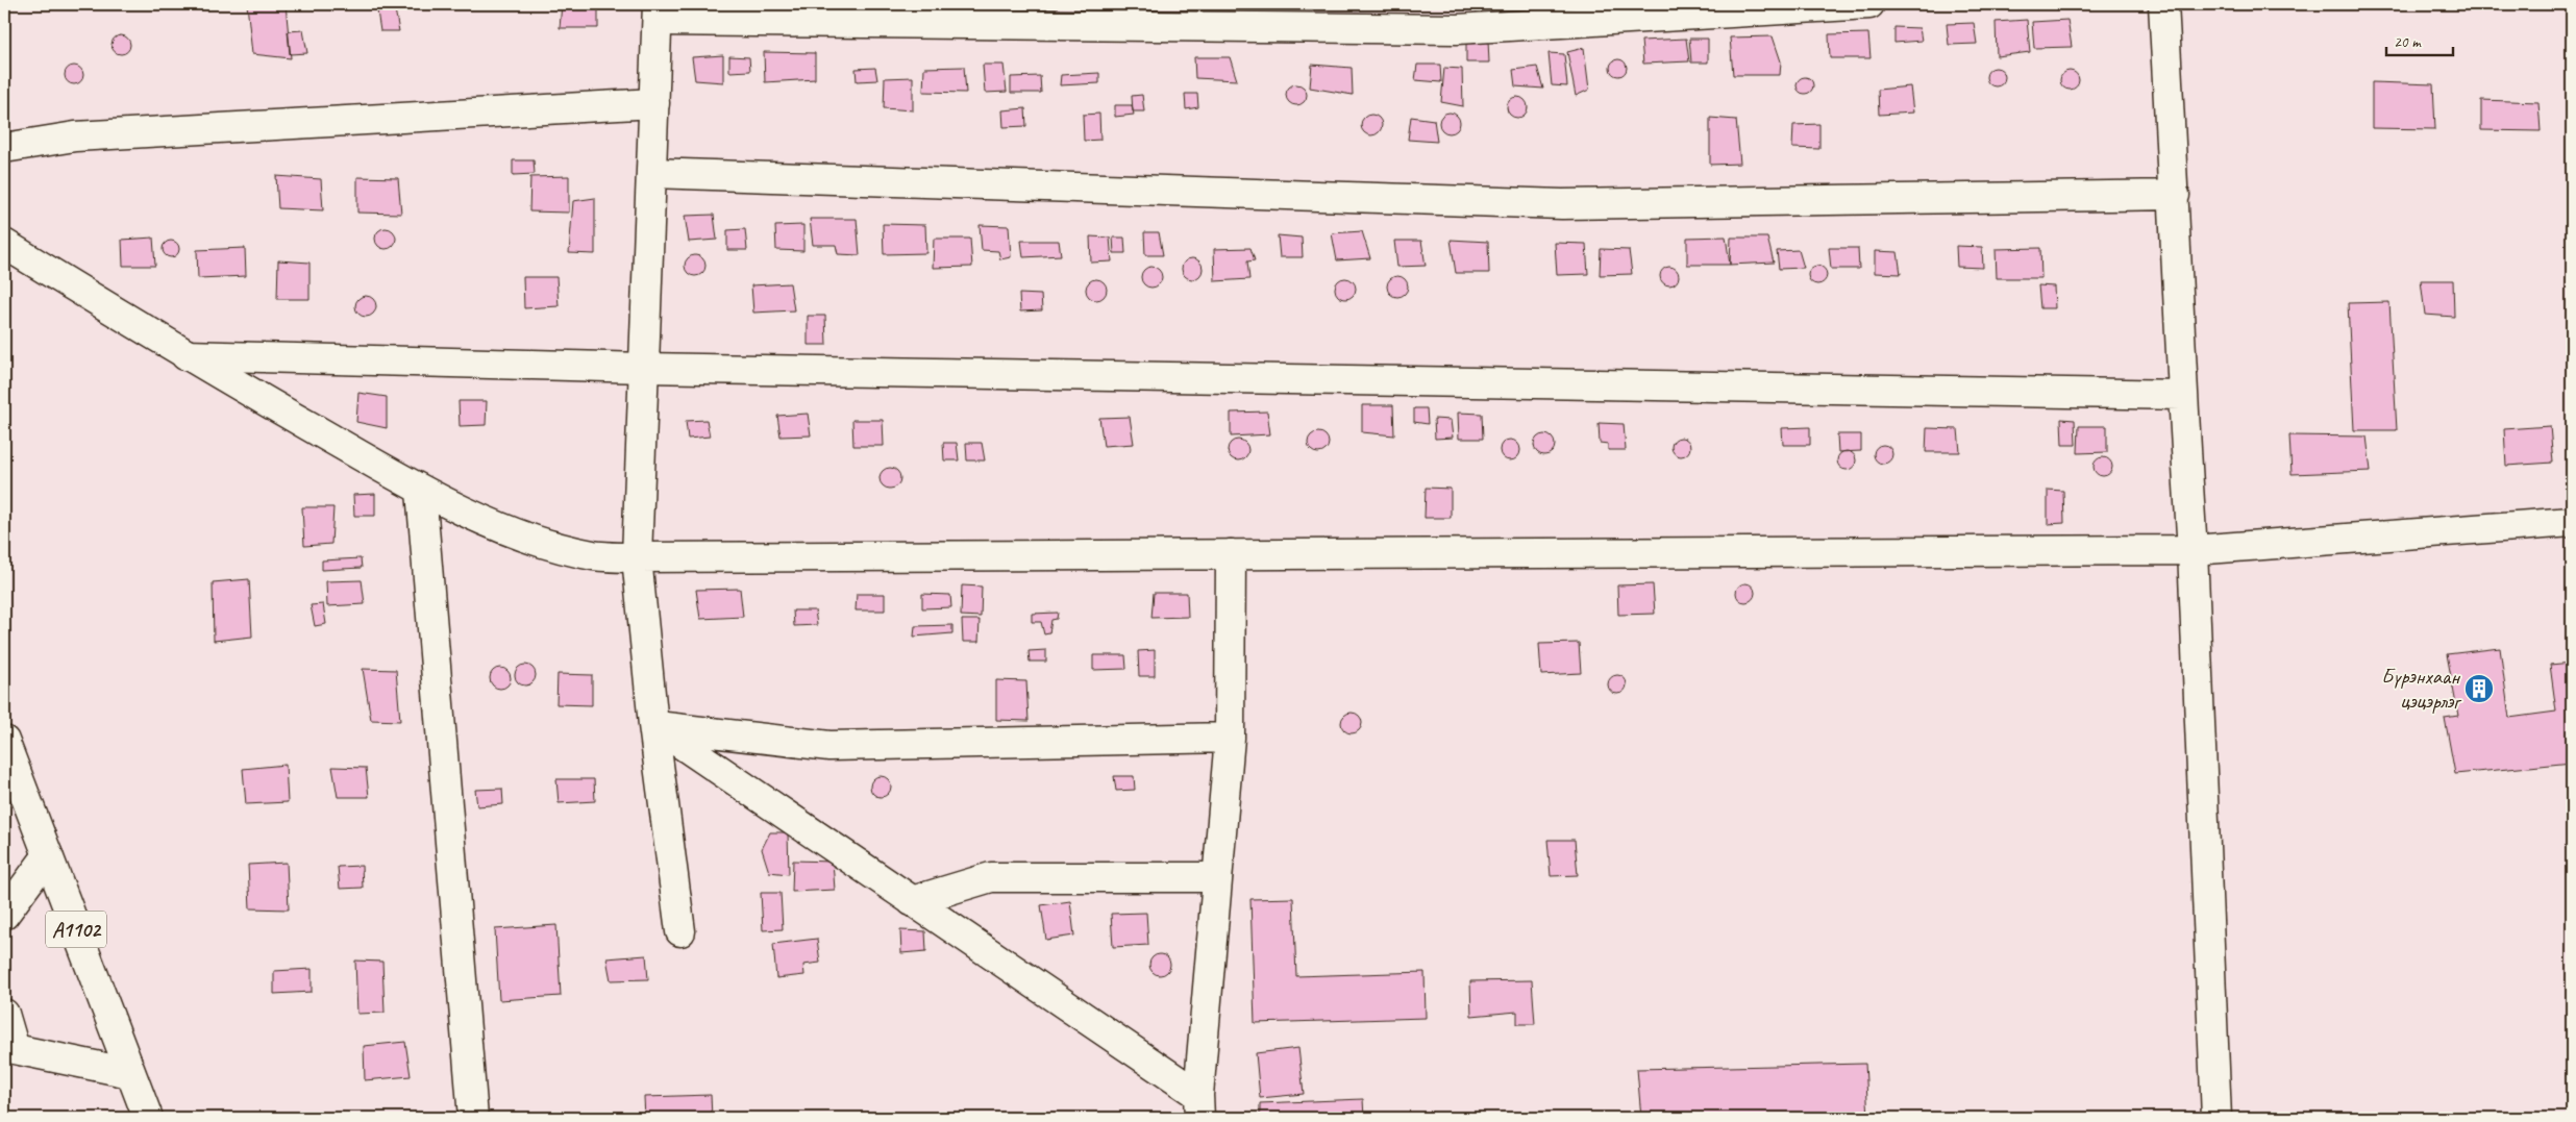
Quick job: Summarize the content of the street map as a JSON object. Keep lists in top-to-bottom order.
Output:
{
  "streets": {
    "street": ["A1102"]
  },
  "places": {
    "building": ["Бүрэнхаан цэцэрлэг"]
  },
  "scale_bar": "20 m"
}
